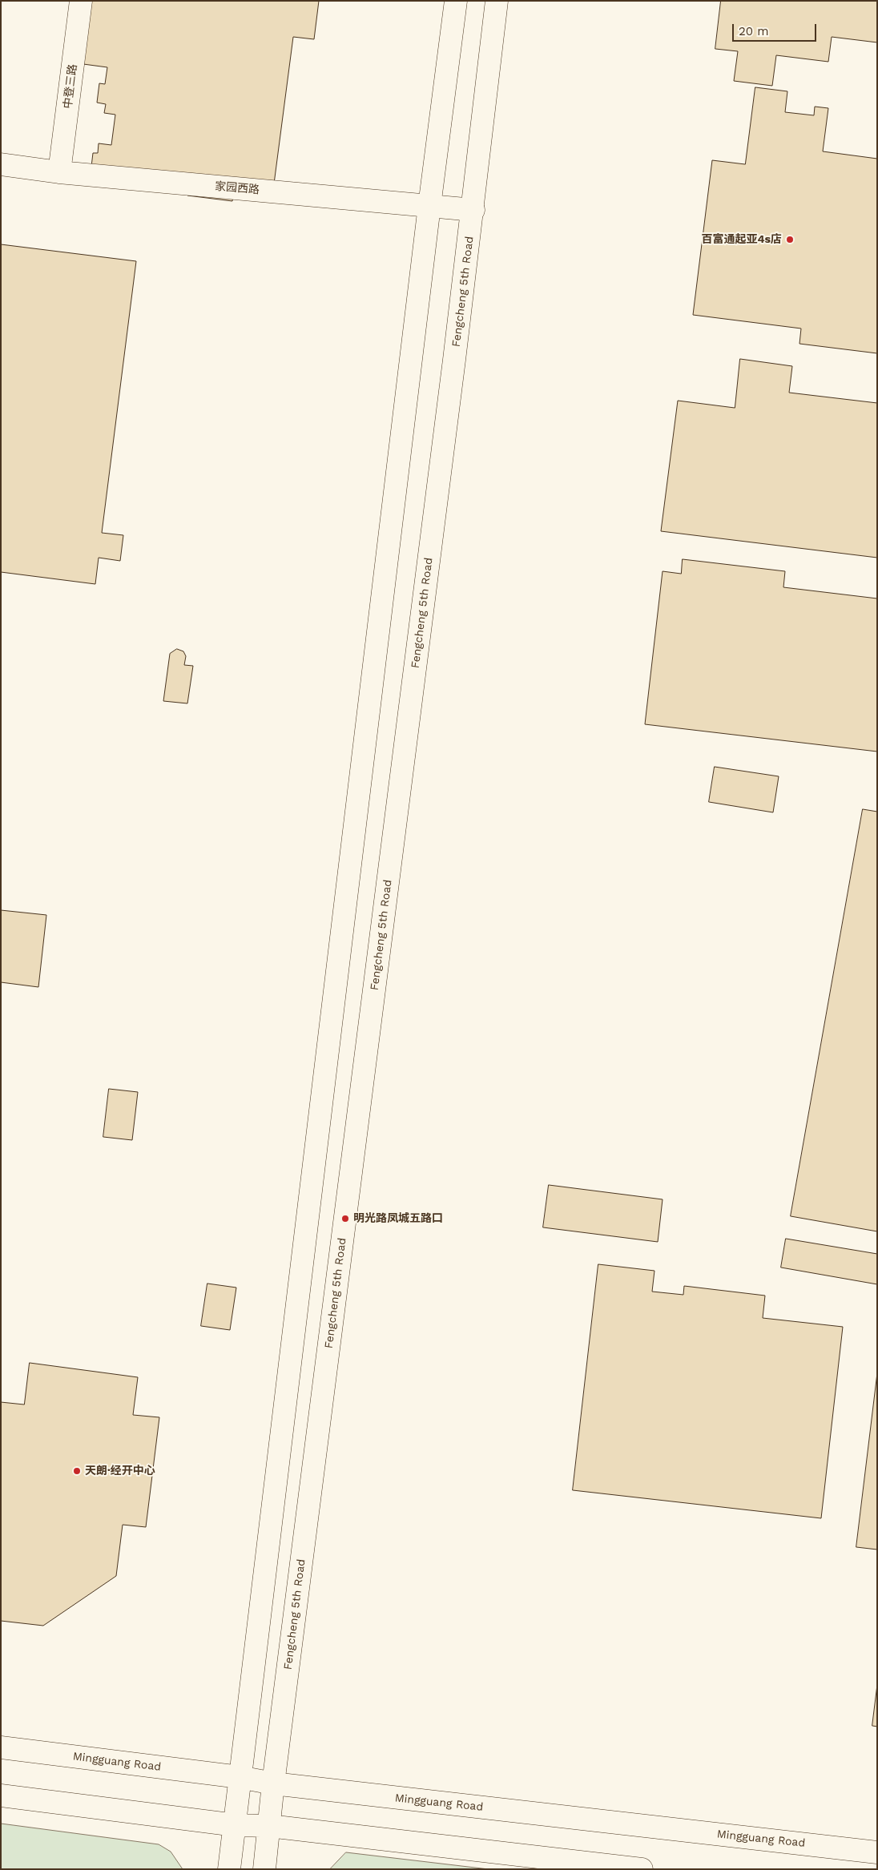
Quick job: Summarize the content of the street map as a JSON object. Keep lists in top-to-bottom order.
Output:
{
  "streets": {
    "main road": [
      "中登三路",
      "家园西路",
      "Fengcheng 5th Road",
      "Mingguang Road"
    ]
  },
  "crossings": [
    ["中登三路", "家园西路"],
    ["家园西路", "Fengcheng 5th Road"],
    ["Fengcheng 5th Road", "Mingguang Road"]
  ],
  "places": ["百富通起亚4s店", "明光路凤城五路口", "天朗·经开中心"],
  "scale_bar": "20 m"
}
